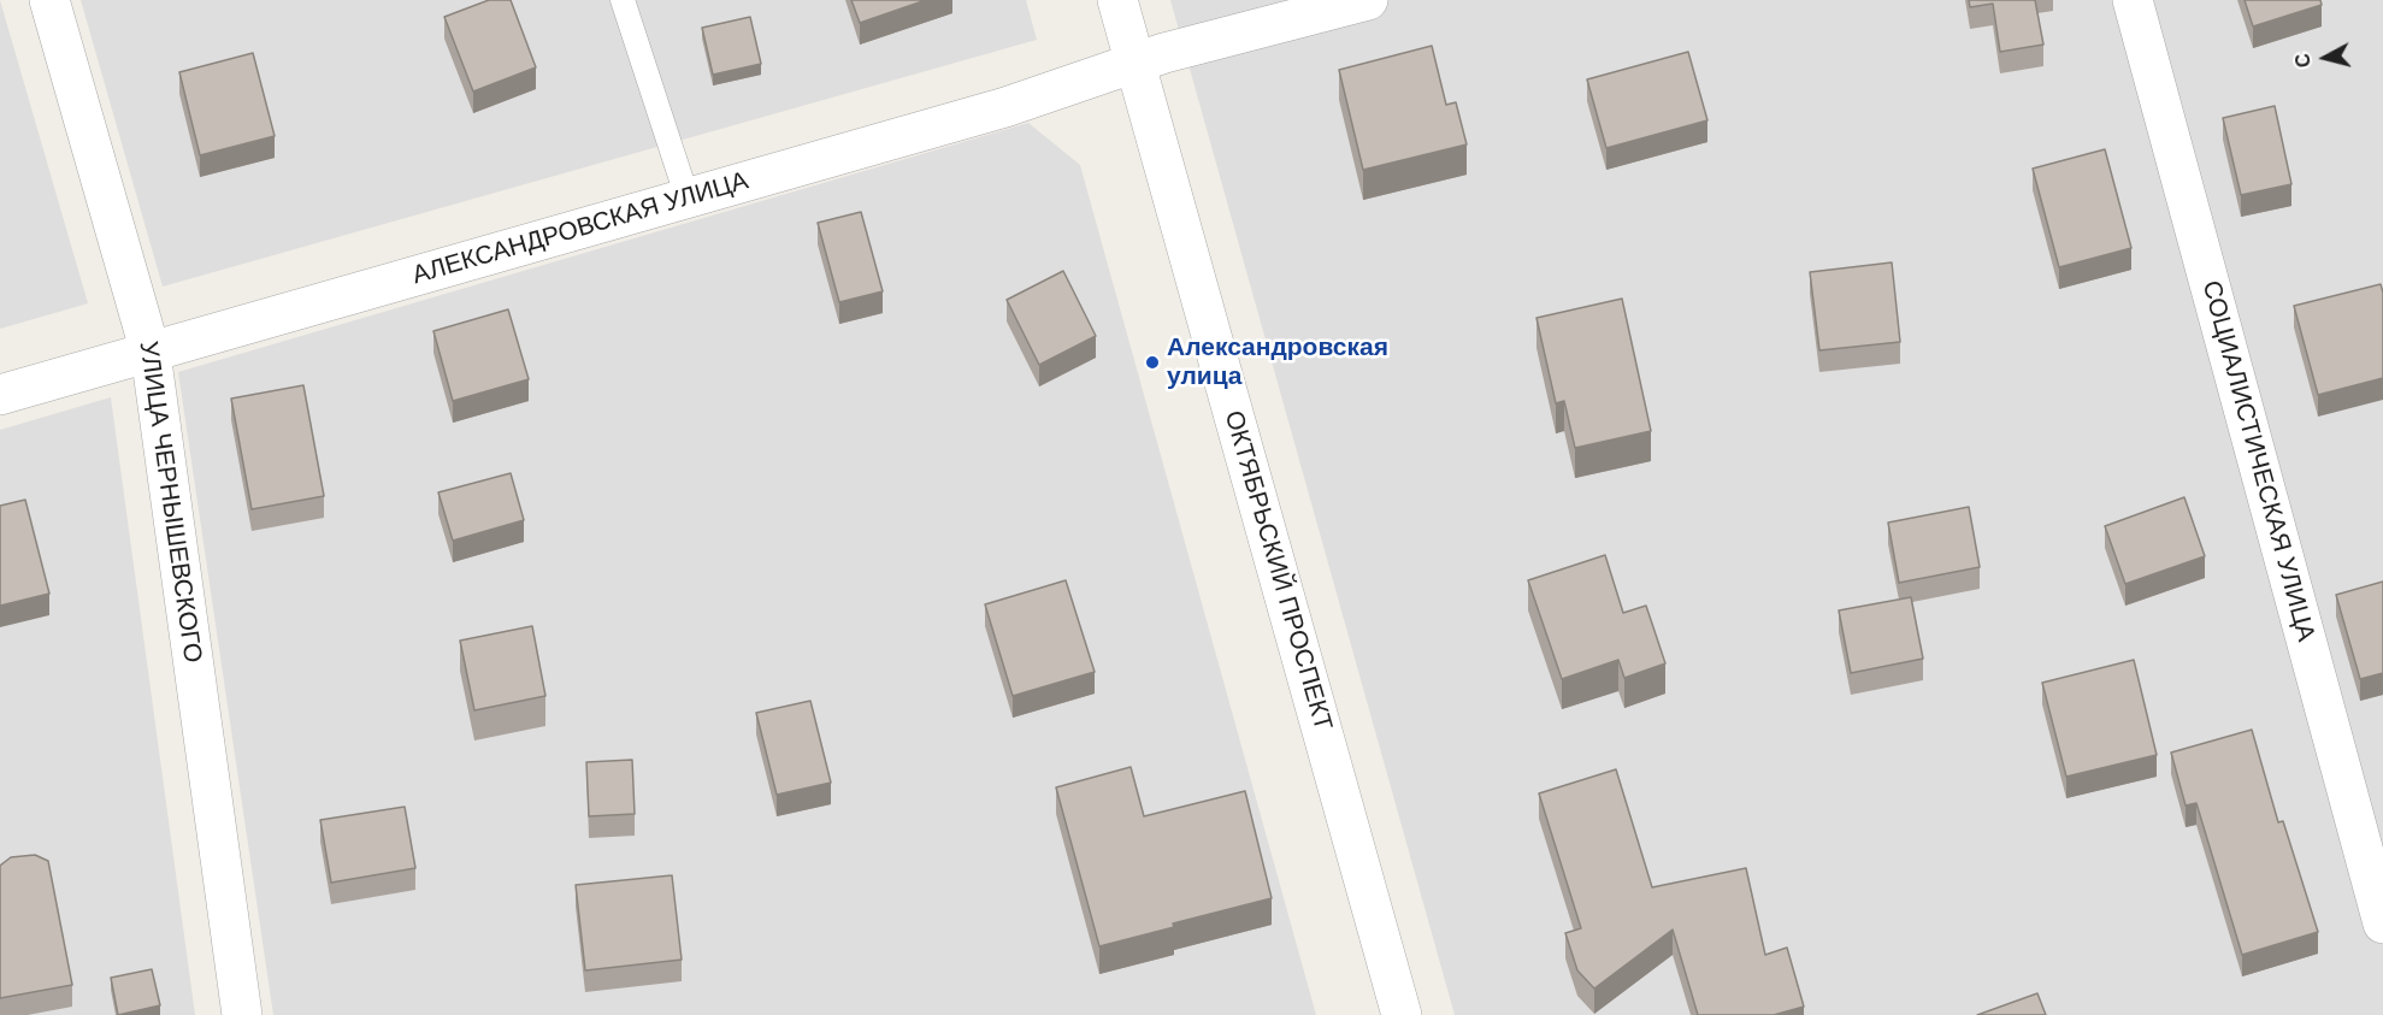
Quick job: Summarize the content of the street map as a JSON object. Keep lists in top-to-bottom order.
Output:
{
  "streets": {
    "street": [
      "АЛЕКСАНДРОВСКАЯ УЛИЦА",
      "СОЦИАЛИСТИЧЕСКАЯ УЛИЦА",
      "УЛИЦА ЧЕРНЫШЕВСКОГО",
      "ОКТЯБРЬСКИЙ ПРОСПЕКТ"
    ]
  },
  "crossings": [
    ["АЛЕКСАНДРОВСКАЯ УЛИЦА", "УЛИЦА ЧЕРНЫШЕВСКОГО"],
    ["АЛЕКСАНДРОВСКАЯ УЛИЦА", "ОКТЯБРЬСКИЙ ПРОСПЕКТ"]
  ],
  "places": ["Александровская улица"],
  "north": "left"
}
